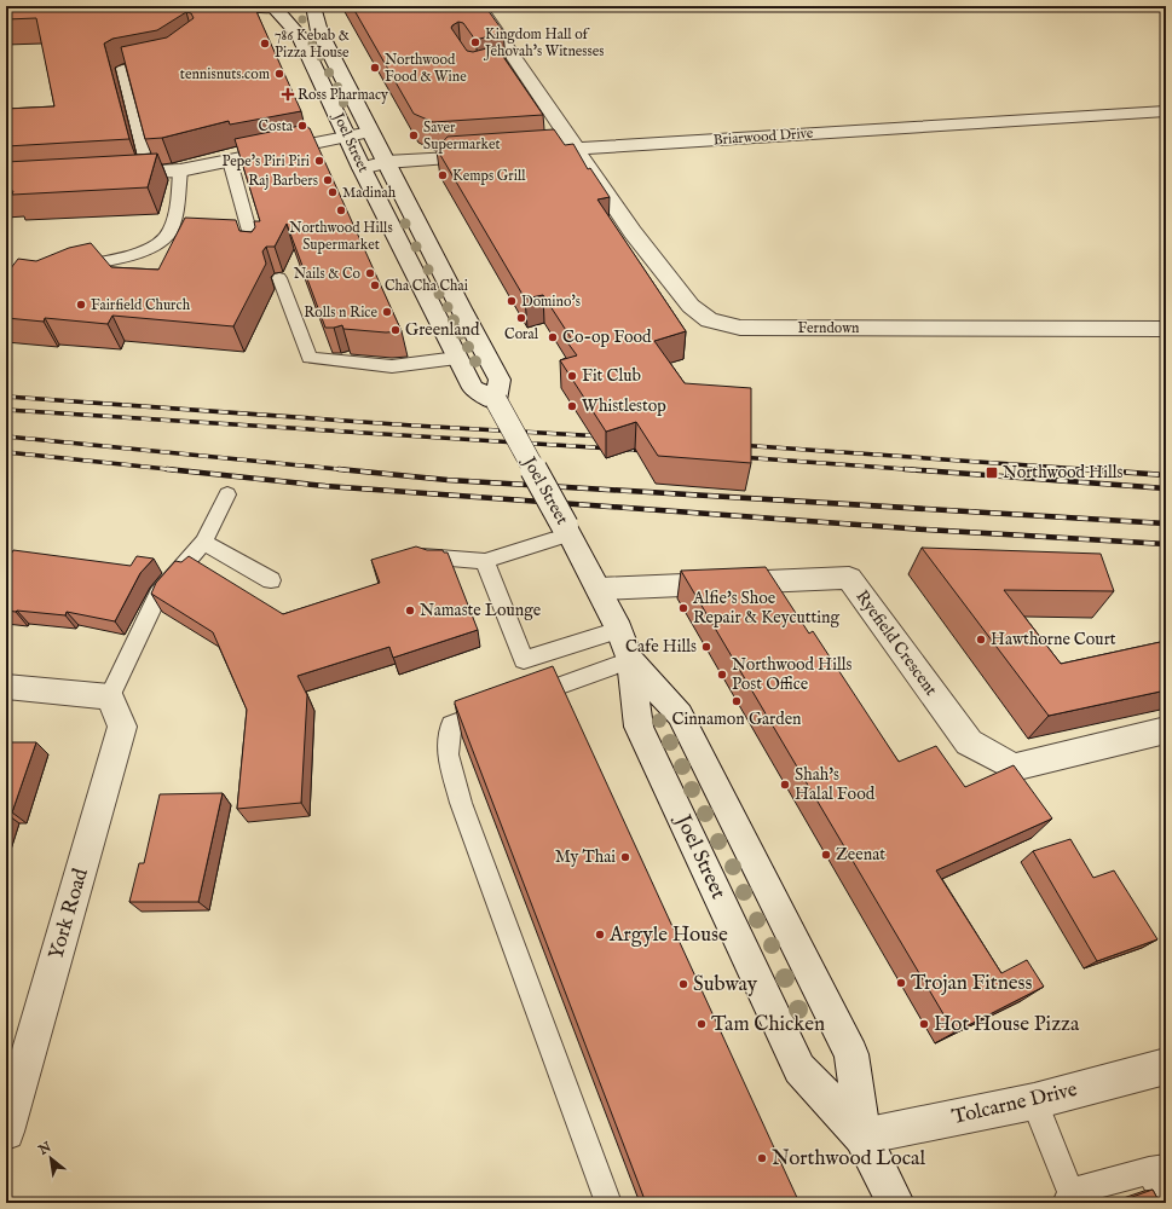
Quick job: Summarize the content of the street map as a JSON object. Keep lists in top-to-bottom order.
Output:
{
  "streets": {
    "street": [
      "Briarwood Drive",
      "Joel Street",
      "Ferndown",
      "Ryefield Crescent",
      "York Road",
      "Tolcarne Drive"
    ]
  },
  "crossings": [
    ["Briarwood Drive", "Ferndown"],
    ["Joel Street", "Ryefield Crescent"],
    ["Joel Street", "Tolcarne Drive"]
  ],
  "places": {
    "other": [
      "Kingdom Hall of Jehovah's Witnesses",
      "786 Kebab & Pizza House",
      "Northwood Food & Wine",
      "tennisnuts.com",
      "Costa",
      "Saver Supermarket",
      "Pepe's Piri Piri",
      "Kemps Grill",
      "Raj Barbers",
      "Madinah",
      "Northwood Hills Supermarket",
      "Nails & Co",
      "Cha Cha Chai",
      "Domino's",
      "Fairfield Church",
      "Rolls n Rice",
      "Coral",
      "Greenland",
      "Co-op Food",
      "Fit Club",
      "Whistlestop",
      "Alfie's Shoe Repair & Keycutting",
      "Namaste Lounge",
      "Hawthorne Court",
      "Cafe Hills",
      "Northwood Hills Post Office",
      "Cinnamon Garden",
      "Shah's Halal Food",
      "Zeenat",
      "My Thai",
      "Argyle House",
      "Trojan Fitness",
      "Subway",
      "Tam Chicken",
      "Hot House Pizza",
      "Northwood Local"
    ],
    "health": ["Ross Pharmacy"],
    "transit": ["Northwood Hills"]
  },
  "north": "top left"
}
